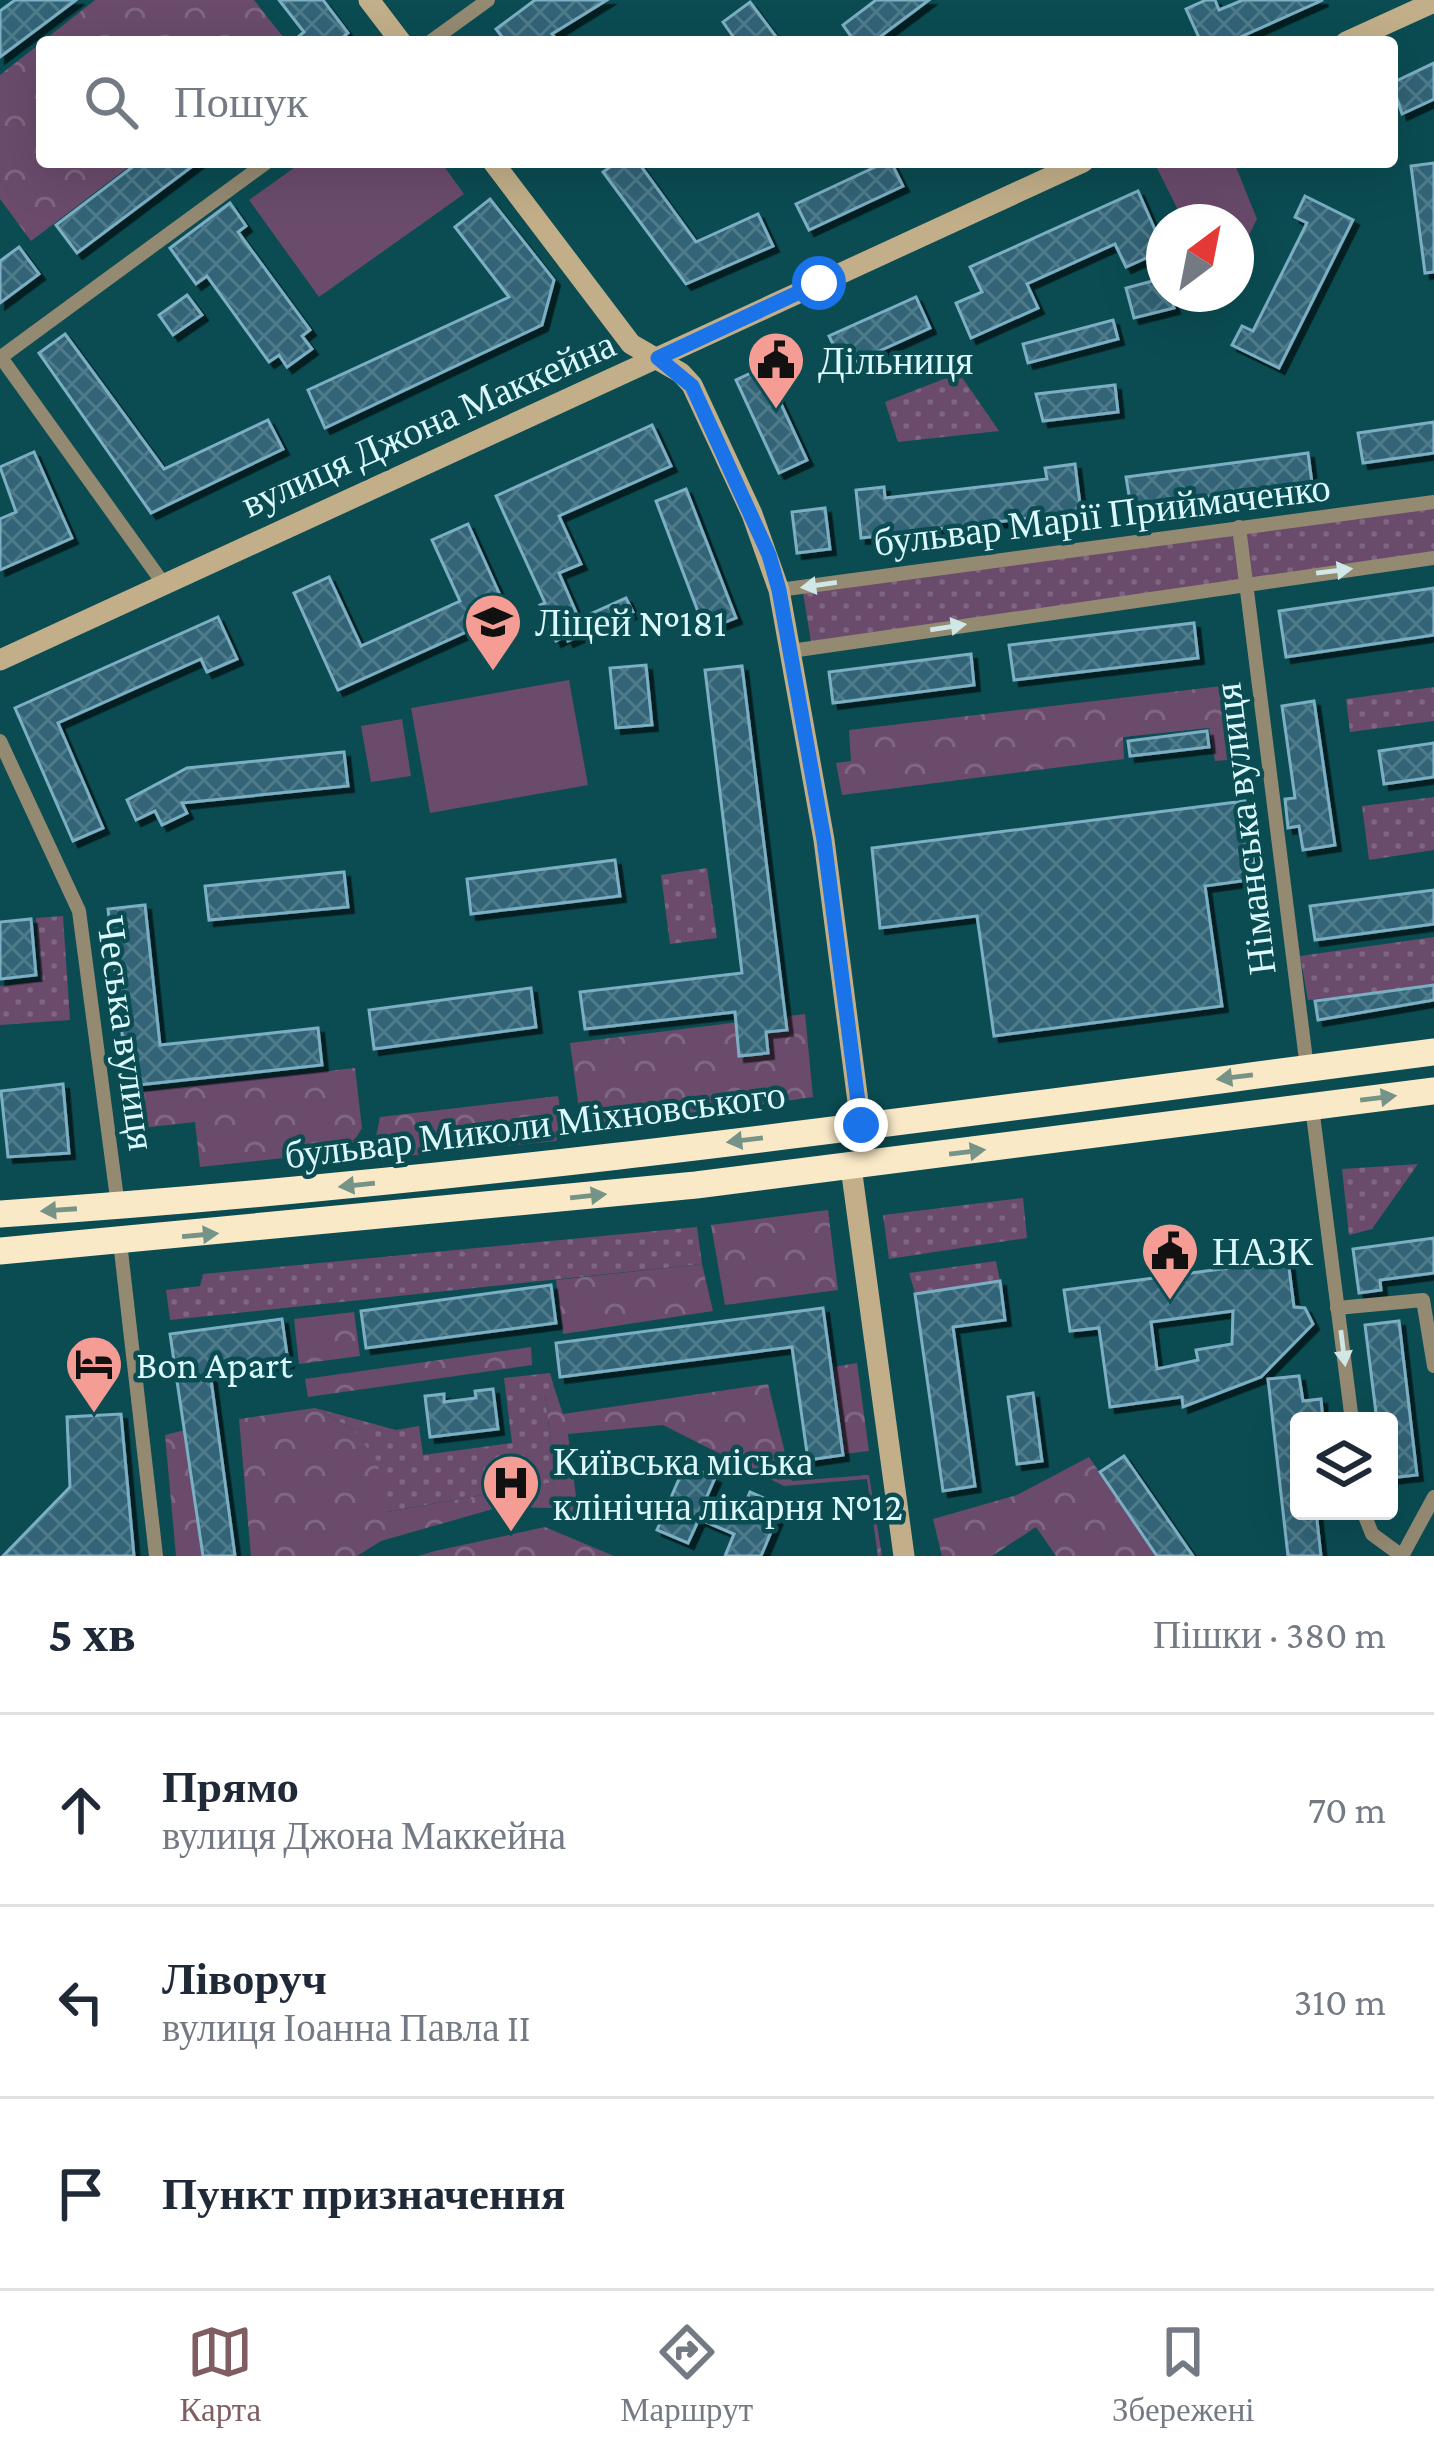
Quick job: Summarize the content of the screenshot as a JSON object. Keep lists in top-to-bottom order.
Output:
{
  "streets": {
    "highway": ["бульвар Миколи Міхновського"],
    "street": [
      "вулиця Джона Маккейна",
      "бульвар Марії Приймаченко",
      "Німанська вулиця",
      "Чеська вулиця"
    ]
  },
  "crossings": [
    ["бульвар Марії Приймаченко", "Німанська вулиця"],
    ["Німанська вулиця", "бульвар Миколи Міхновського"],
    ["Чеська вулиця", "бульвар Миколи Міхновського"]
  ],
  "places": {
    "public building": ["Дільниця", "НАЗК"],
    "school or university": ["Ліцей №181"],
    "hotel": ["Bon Apart"],
    "hospital": ["Київська міська клінічна лікарня №12"]
  },
  "north": "top right",
  "page": {
    "search": "Пошук",
    "heading": ["5 хв", "Пішки · 380 m"],
    "list": [
      ["Прямо", "вулиця Джона Маккейна", "70 m"],
      ["Ліворуч", "вулиця Іоанна Павла II", "310 m"],
      "Пункт призначення"
    ],
    "nav": ["Карта", "Маршрут", "Збережені"]
  }
}
